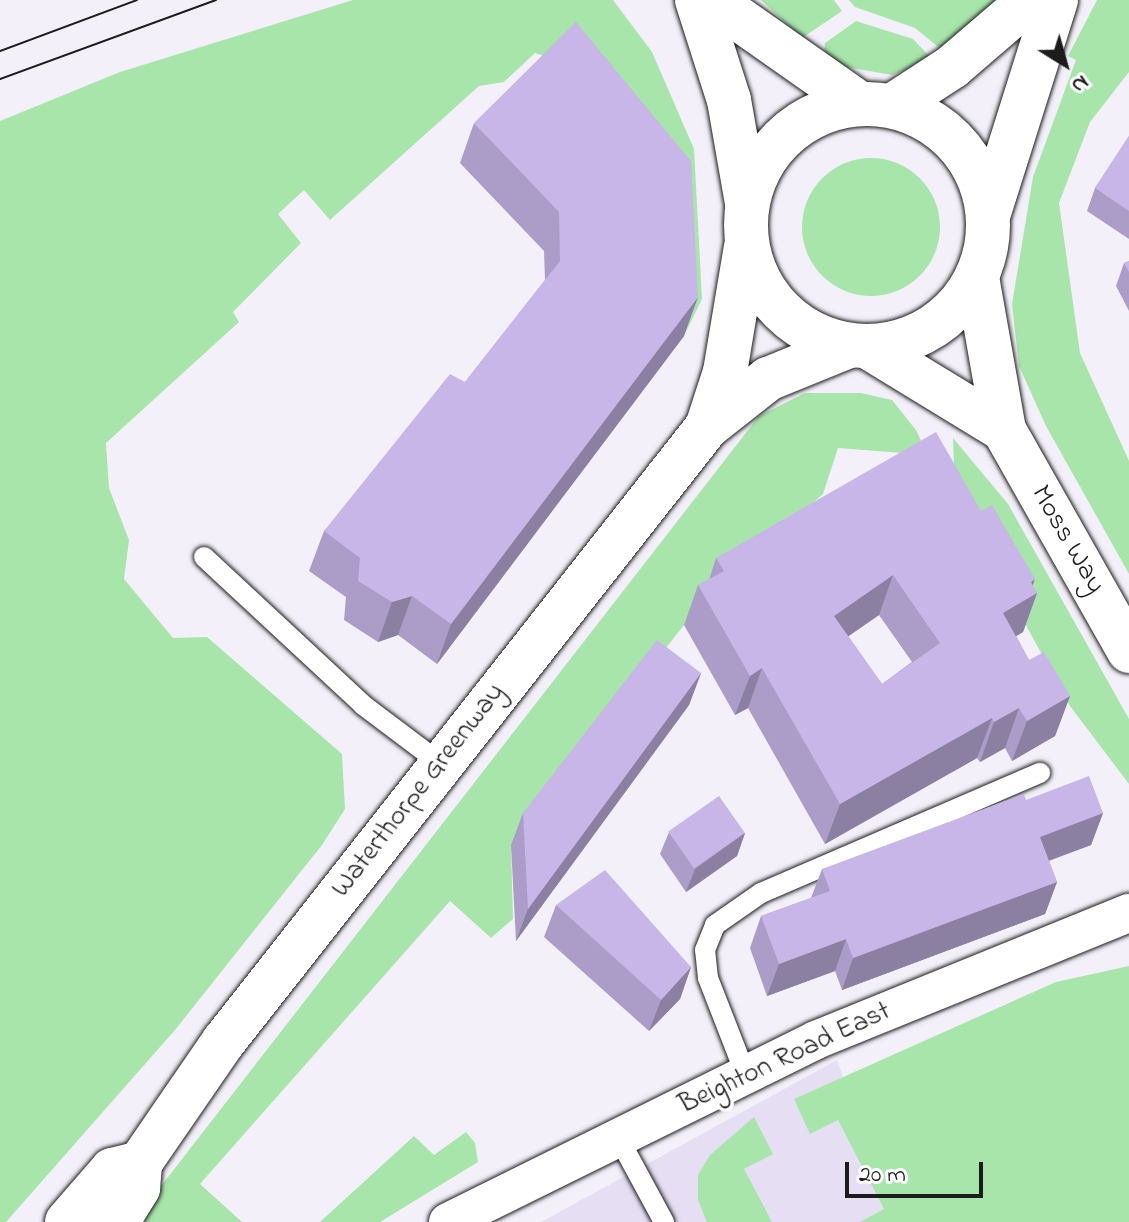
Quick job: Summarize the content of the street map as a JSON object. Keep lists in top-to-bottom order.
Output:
{
  "streets": {
    "street": ["Moss Way", "Waterthorpe Greenway", "Beighton Road East"]
  },
  "crossings": [
    ["Moss Way", "Waterthorpe Greenway"]
  ],
  "scale_bar": "20 m",
  "north": "bottom right"
}
